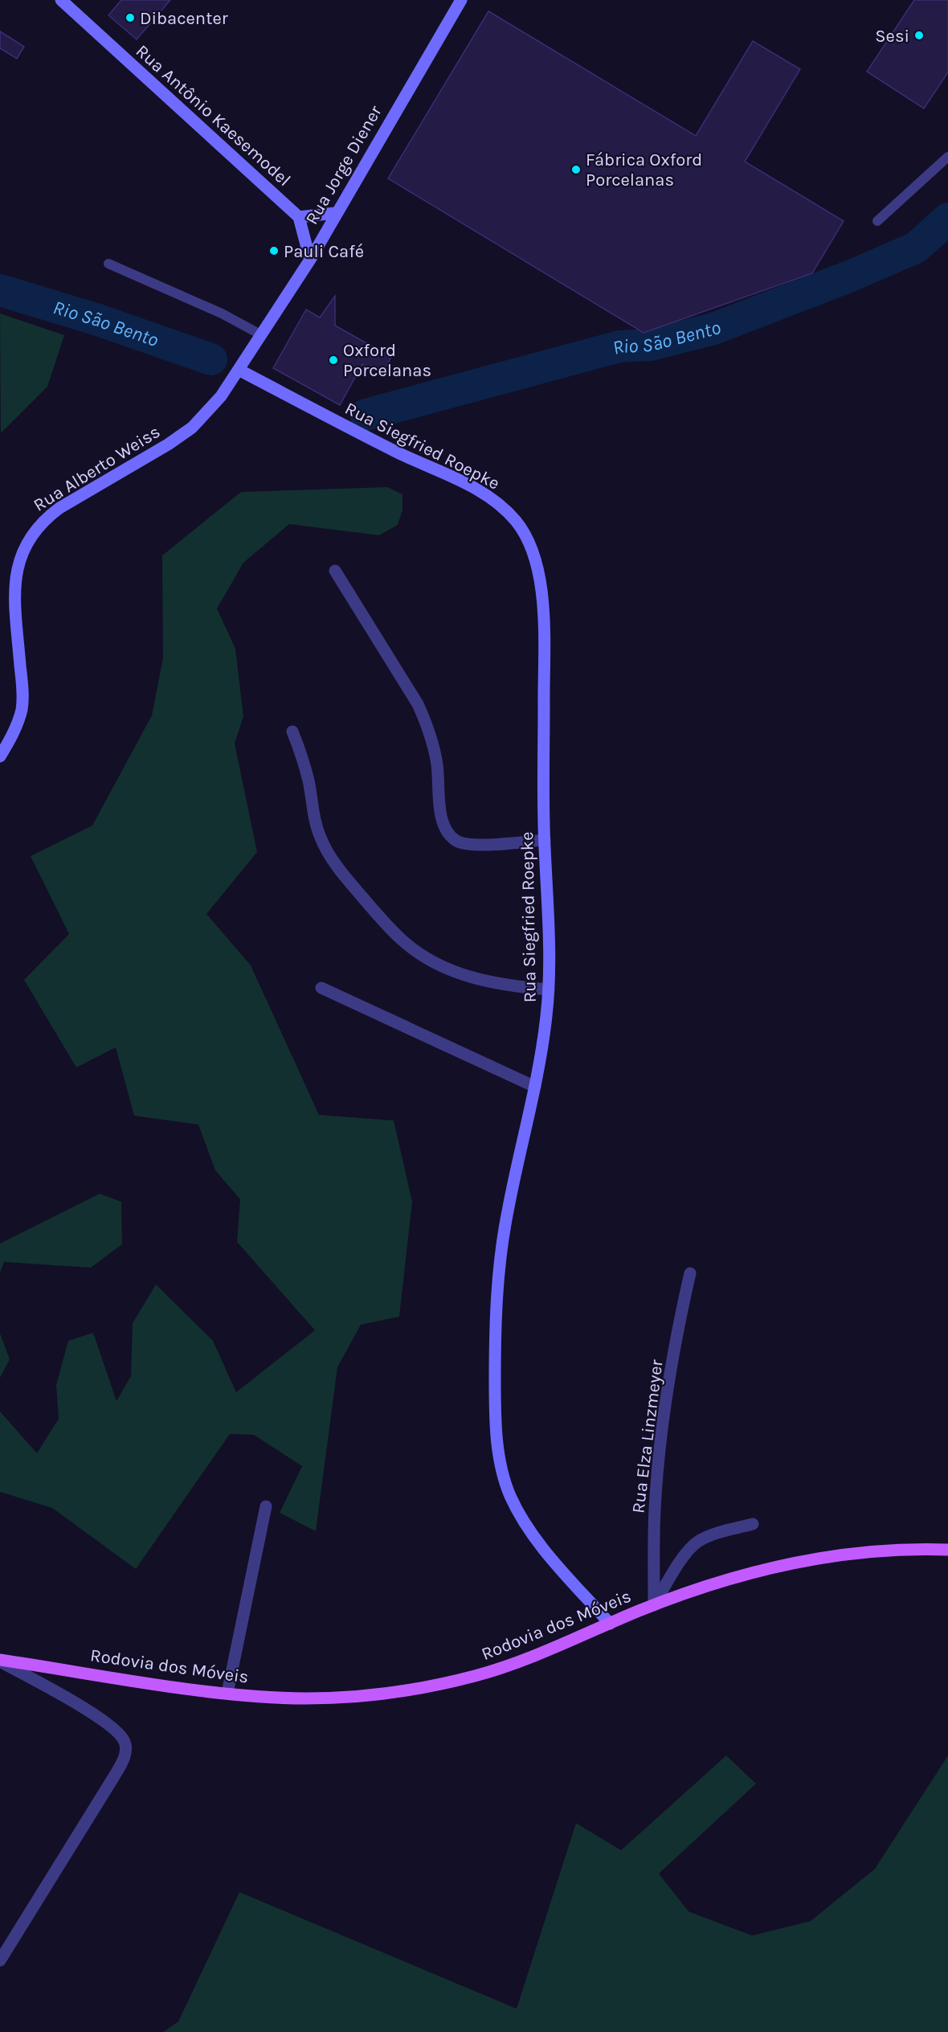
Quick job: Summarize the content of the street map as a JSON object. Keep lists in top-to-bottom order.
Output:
{
  "streets": {
    "main road": ["Rodovia dos Móveis"],
    "street": [
      "Rua Antônio Kaesemodel",
      "Rua Jorge Diener",
      "Rua Siegfried Roepke",
      "Rua Alberto Weiss",
      "Rua Elza Linzmeyer"
    ]
  },
  "crossings": [
    ["Rua Jorge Diener", "Rua Siegfried Roepke"],
    ["Rua Jorge Diener", "Rua Alberto Weiss"],
    ["Rua Siegfried Roepke", "Rua Alberto Weiss"],
    ["Rua Siegfried Roepke", "Rodovia dos Móveis"],
    ["Rua Elza Linzmeyer", "Rodovia dos Móveis"]
  ],
  "water": ["Rio São Bento"],
  "places": [
    "Dibacenter",
    "Sesi",
    "Fábrica Oxford Porcelanas",
    "Pauli Café",
    "Oxford Porcelanas"
  ]
}
